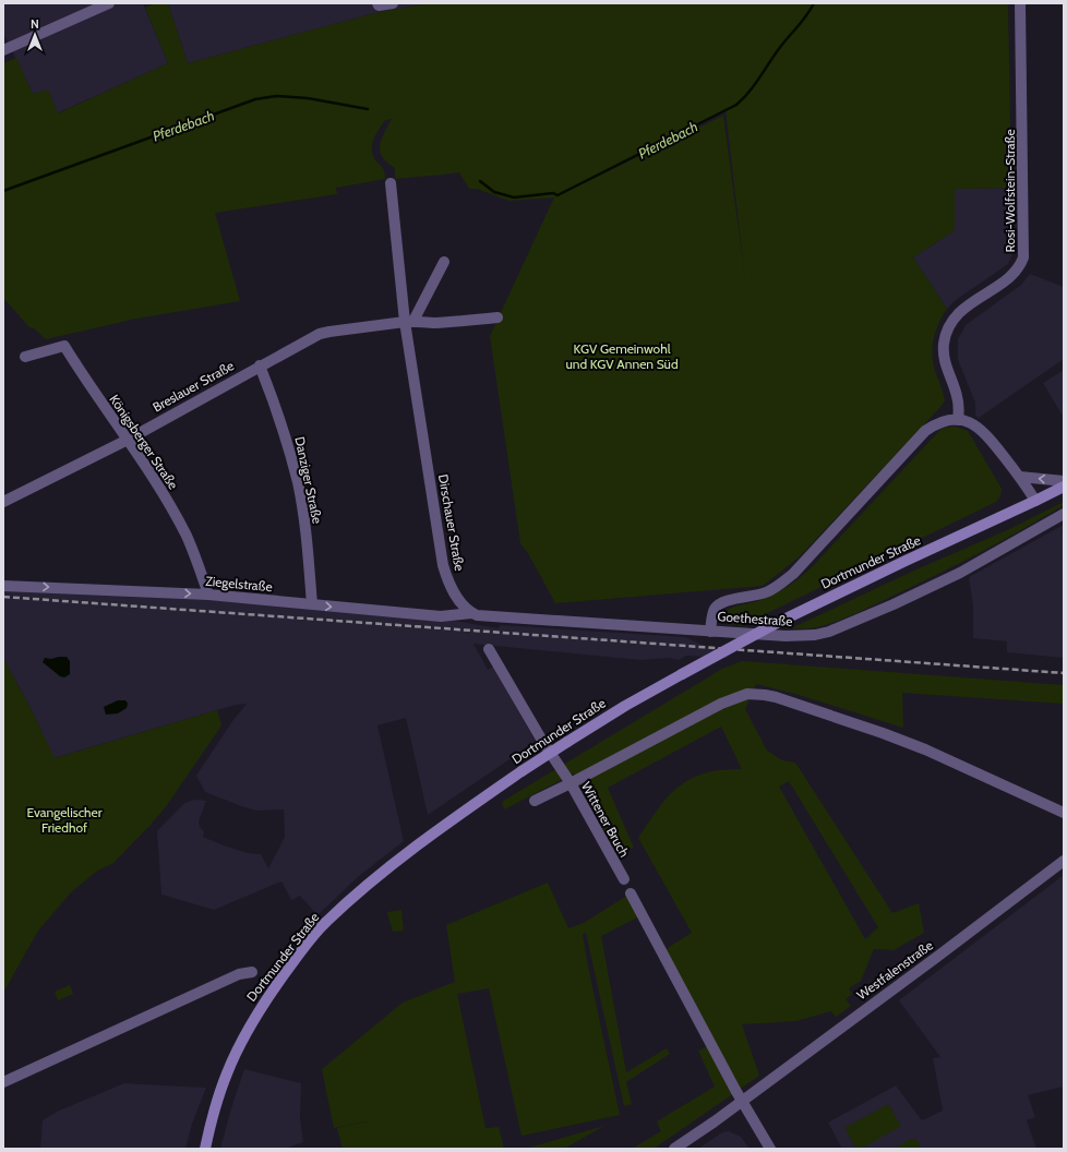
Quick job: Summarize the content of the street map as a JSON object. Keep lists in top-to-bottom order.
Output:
{
  "streets": {
    "main road": ["Dortmunder Straße"],
    "street": [
      "Rosi-Wolfstein-Straße",
      "Breslauer Straße",
      "Königsberger Straße",
      "Danziger Straße",
      "Dirschauer Straße",
      "Ziegelstraße",
      "Goethestraße",
      "Wittener Bruch",
      "Westfalenstraße"
    ]
  },
  "crossings": [
    ["Rosi-Wolfstein-Straße", "Goethestraße"],
    ["Breslauer Straße", "Königsberger Straße"],
    ["Breslauer Straße", "Danziger Straße"],
    ["Breslauer Straße", "Dirschauer Straße"],
    ["Königsberger Straße", "Ziegelstraße"],
    ["Danziger Straße", "Ziegelstraße"],
    ["Dirschauer Straße", "Ziegelstraße"]
  ],
  "one_way": ["Ziegelstraße"],
  "water": ["Pferdebach"],
  "parks": ["KGV Gemeinwohl und KGV Annen Süd", "Evangelischer Friedhof"],
  "north": "top"
}
